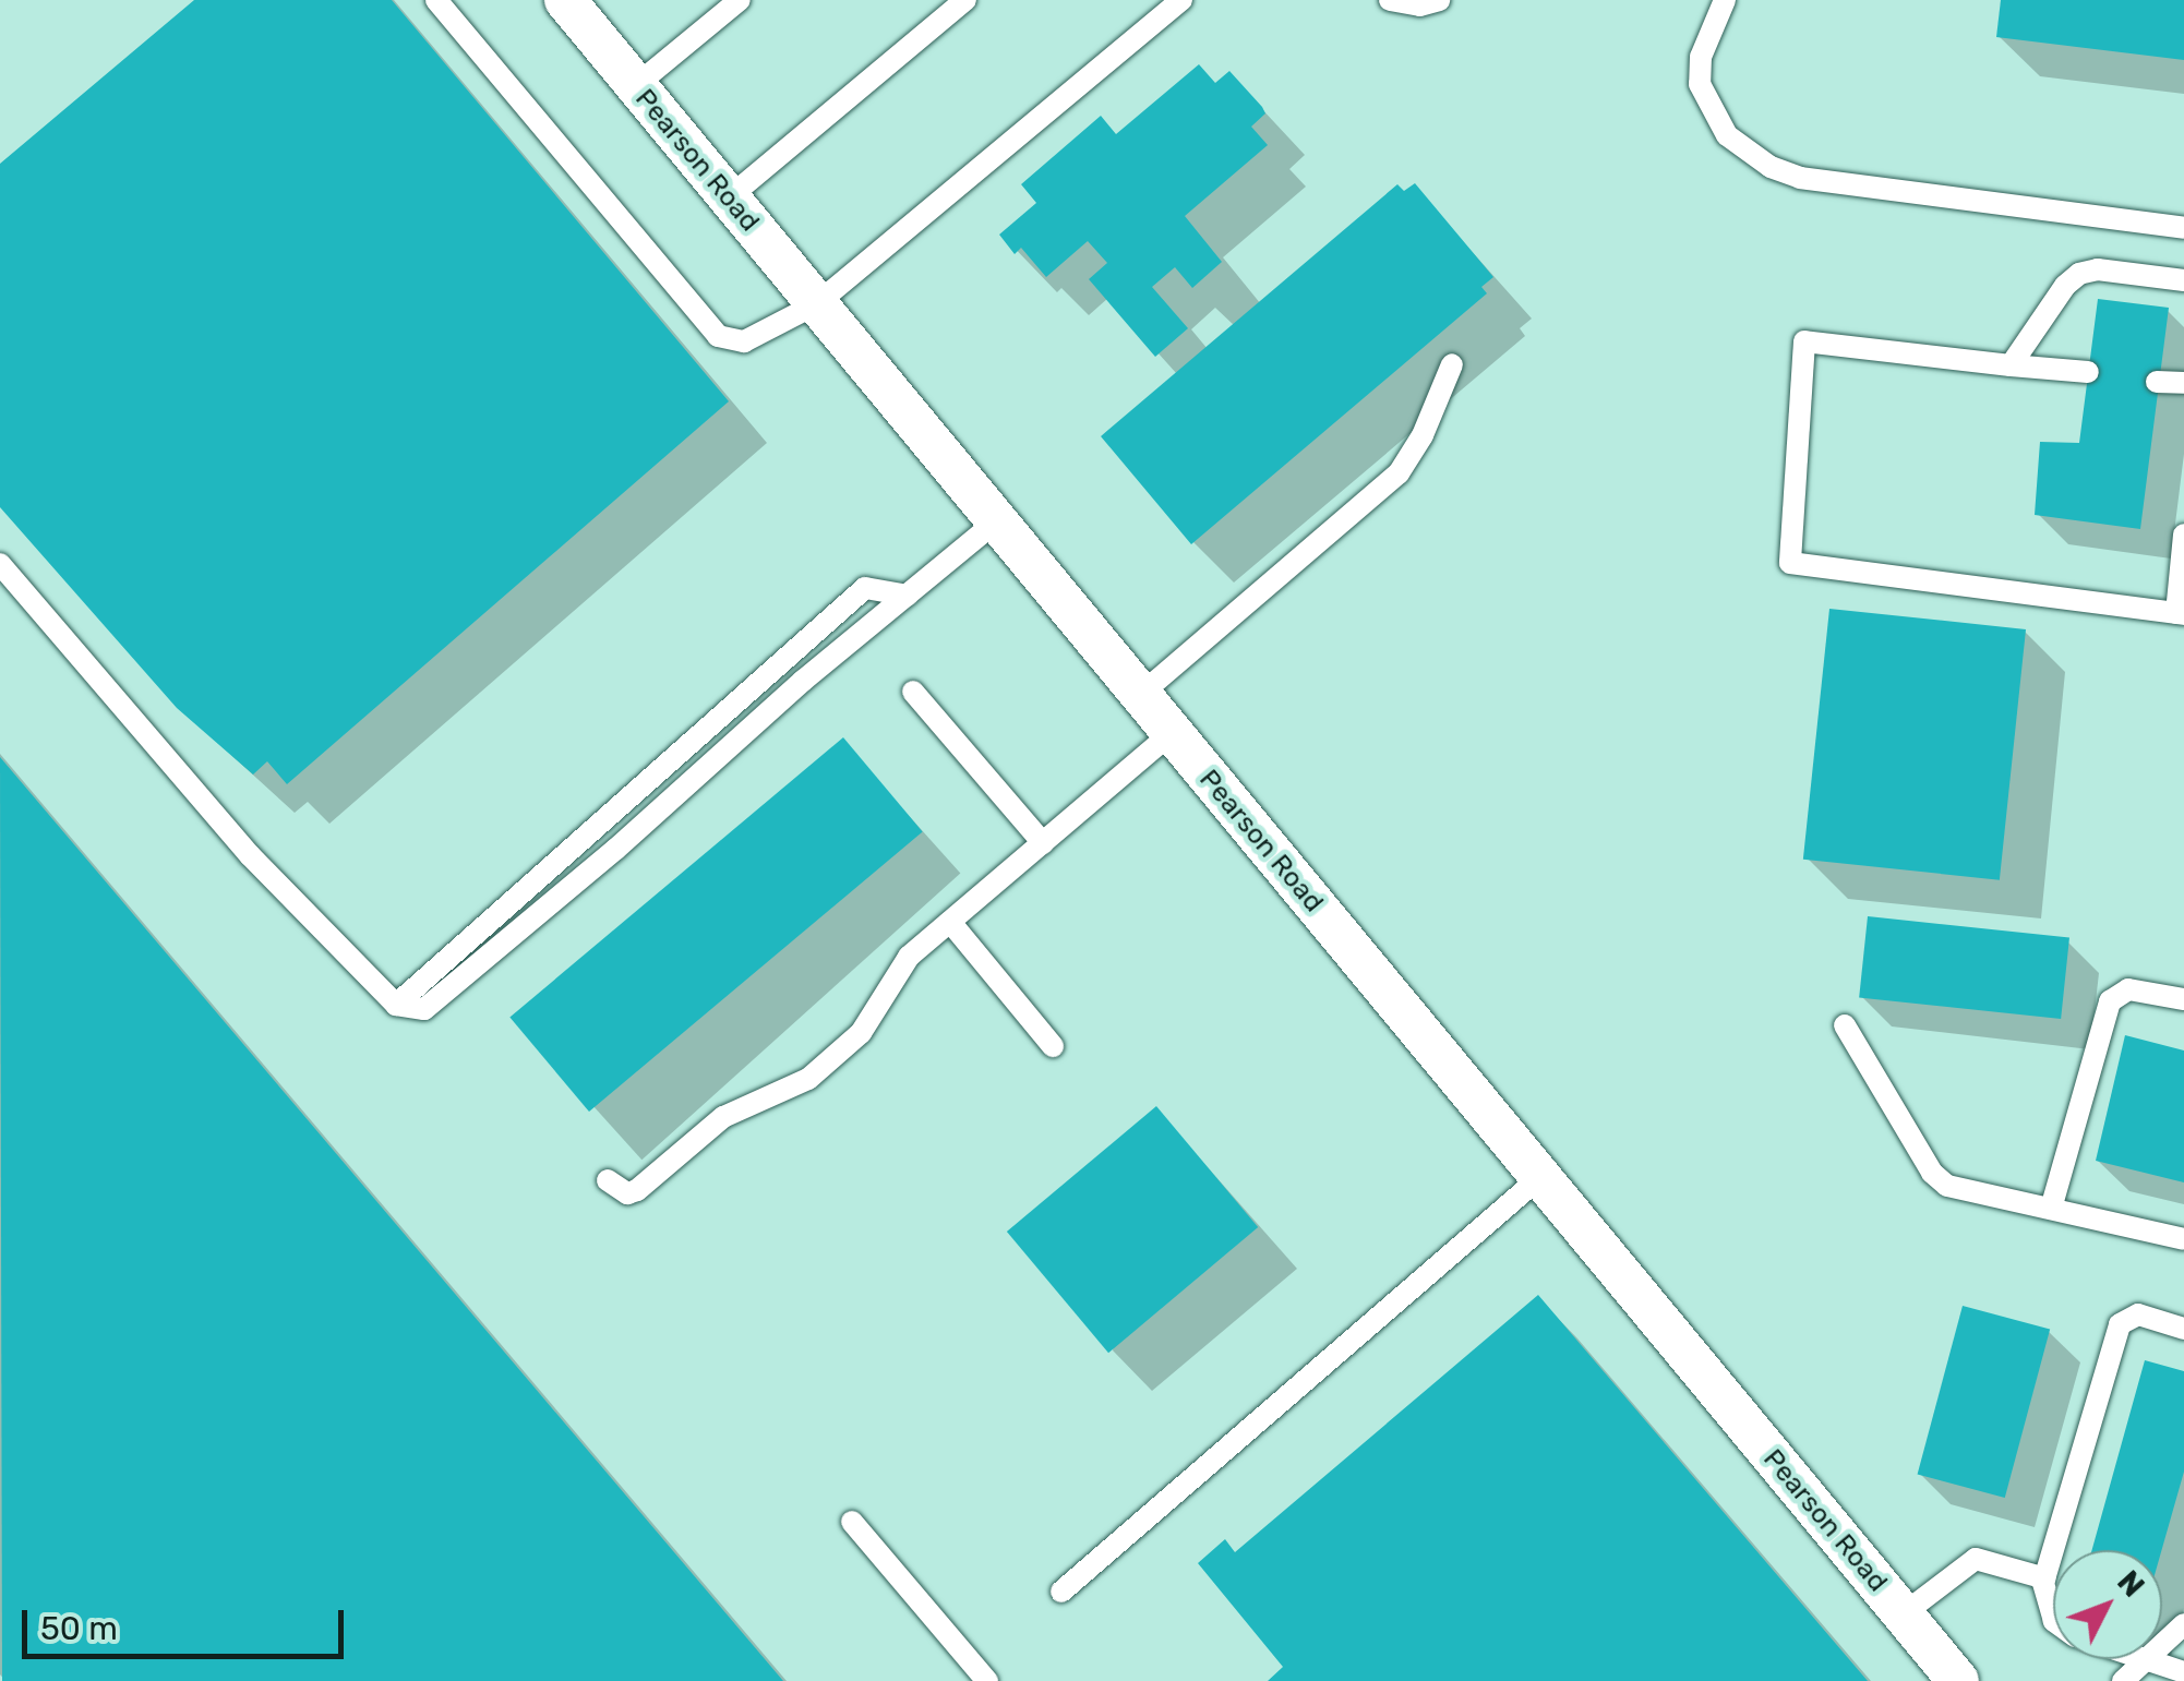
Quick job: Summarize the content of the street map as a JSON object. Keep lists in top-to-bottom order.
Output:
{
  "streets": {
    "street": ["Pearson Road"]
  },
  "scale_bar": "50 m",
  "north": "top right"
}
